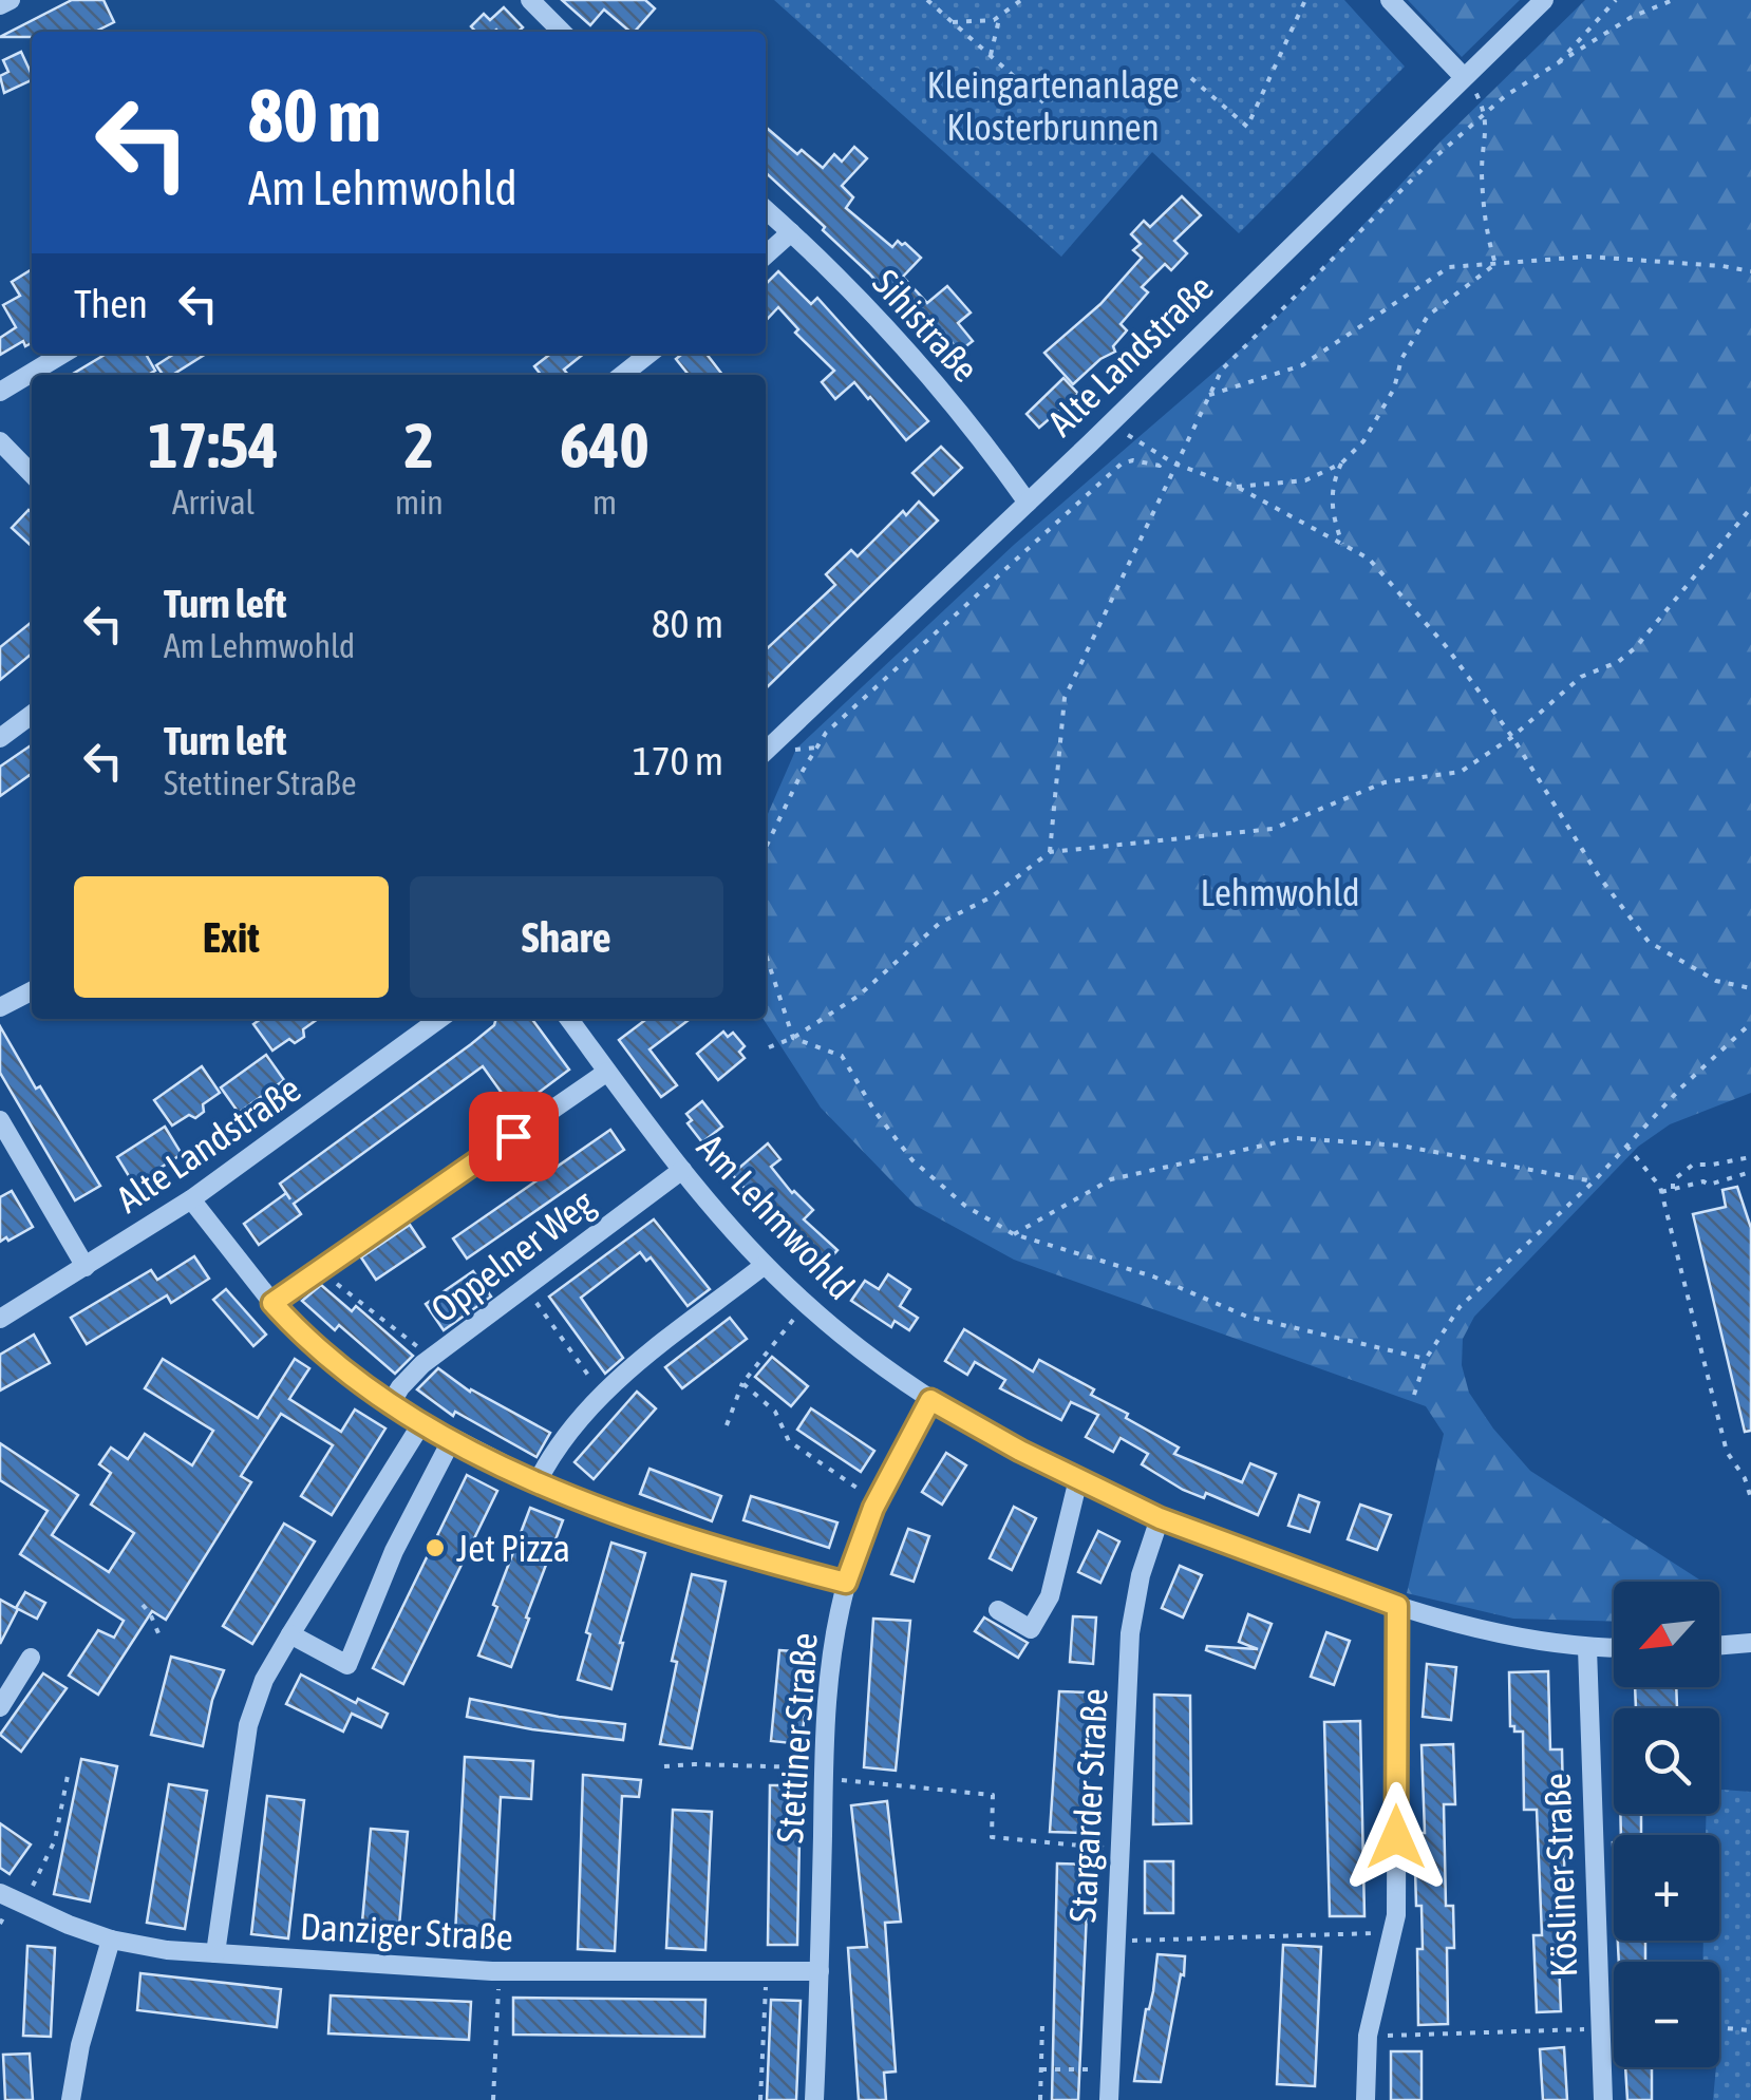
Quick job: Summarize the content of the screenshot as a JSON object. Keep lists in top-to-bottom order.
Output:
{
  "streets": {
    "street": [
      "Sihistraße",
      "Alte Landstraße",
      "Am Lehmwohld",
      "Oppelner Weg",
      "Stettiner Straße",
      "Stargarder Straße",
      "Kösliner Straße",
      "Danziger Straße"
    ]
  },
  "crossings": [
    ["Sihistraße", "Alte Landstraße"],
    ["Am Lehmwohld", "Oppelner Weg"],
    ["Am Lehmwohld", "Stettiner Straße"],
    ["Am Lehmwohld", "Stargarder Straße"],
    ["Am Lehmwohld", "Kösliner Straße"],
    ["Stettiner Straße", "Danziger Straße"]
  ],
  "parks": ["Kleingartenanlage Klosterbrunnen", "Lehmwohld"],
  "places": ["Jet Pizza"],
  "north": "bottom left",
  "page": {
    "turn": ["80 m", "Am Lehmwohld"],
    "then": "Then",
    "eta": [
      "17:54",
      "Arrival",
      "2",
      "min",
      "640",
      "m"
    ],
    "list": [
      {
        "name": "Turn left",
        "note": "Am Lehmwohld",
        "value": "80 m"
      },
      {
        "name": "Turn left",
        "note": "Stettiner Straße",
        "value": "170 m"
      }
    ],
    "buttons": ["Exit", "Share"],
    "map_buttons": ["+", "−"]
  }
}
